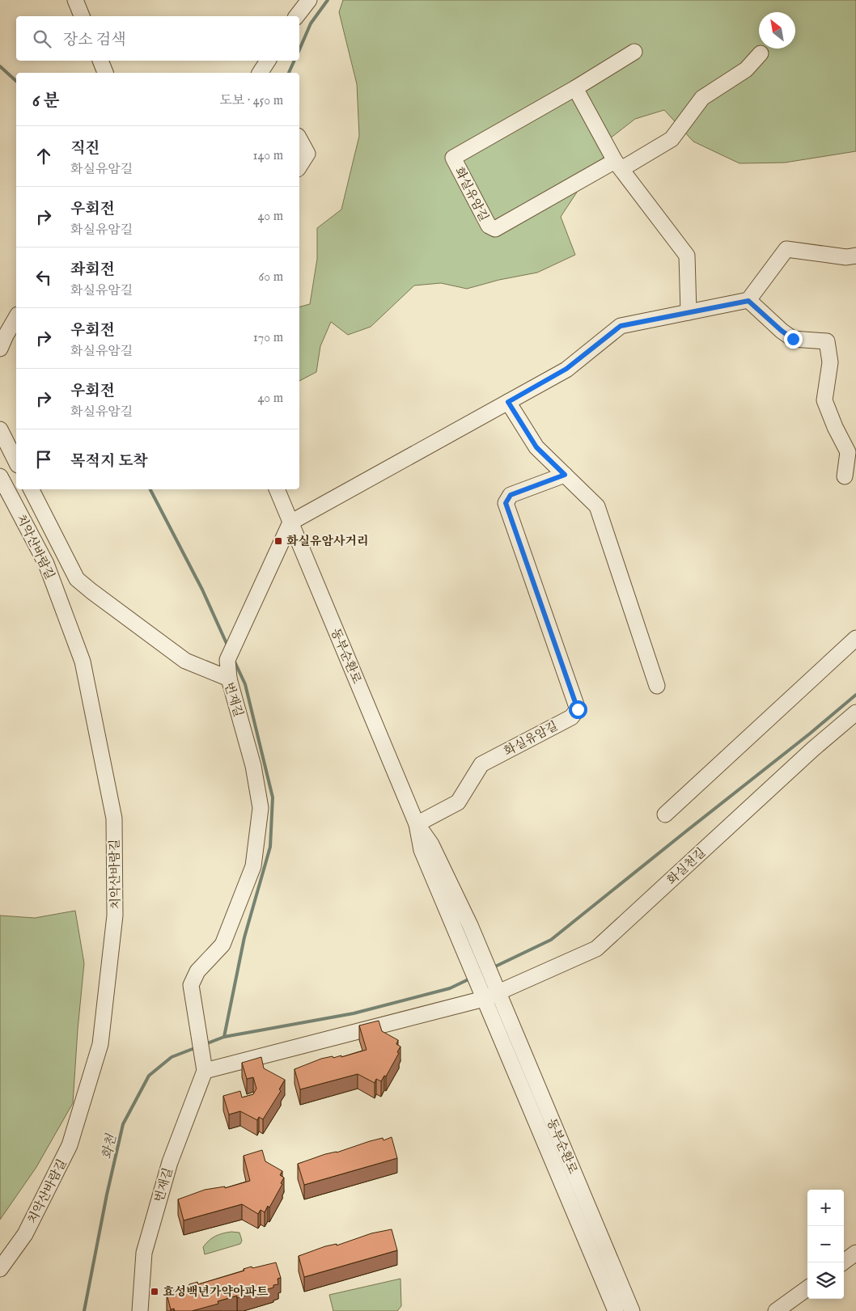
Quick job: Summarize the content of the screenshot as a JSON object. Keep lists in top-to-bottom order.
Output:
{
  "streets": {
    "street": [
      "화실유암길",
      "치악산바람길",
      "동부순환로",
      "번재길",
      "화실천길"
    ]
  },
  "crossings": [
    ["화실유암길", "동부순환로"],
    ["동부순환로", "화실천길"],
    ["번재길", "화실천길"]
  ],
  "water": ["화천"],
  "places": {
    "transit": ["화실유암사거리", "효성백년가약아파트"]
  },
  "north": "top left",
  "page": {
    "search": "장소 검색",
    "heading": ["6 분", "도보 · 450 m"],
    "list": [
      ["직진", "화실유암길", "140 m"],
      ["우회전", "화실유암길", "40 m"],
      ["좌회전", "화실유암길", "60 m"],
      ["우회전", "화실유암길", "170 m"],
      ["우회전", "화실유암길", "40 m"],
      "목적지 도착"
    ],
    "map_buttons": ["+", "−"]
  }
}
